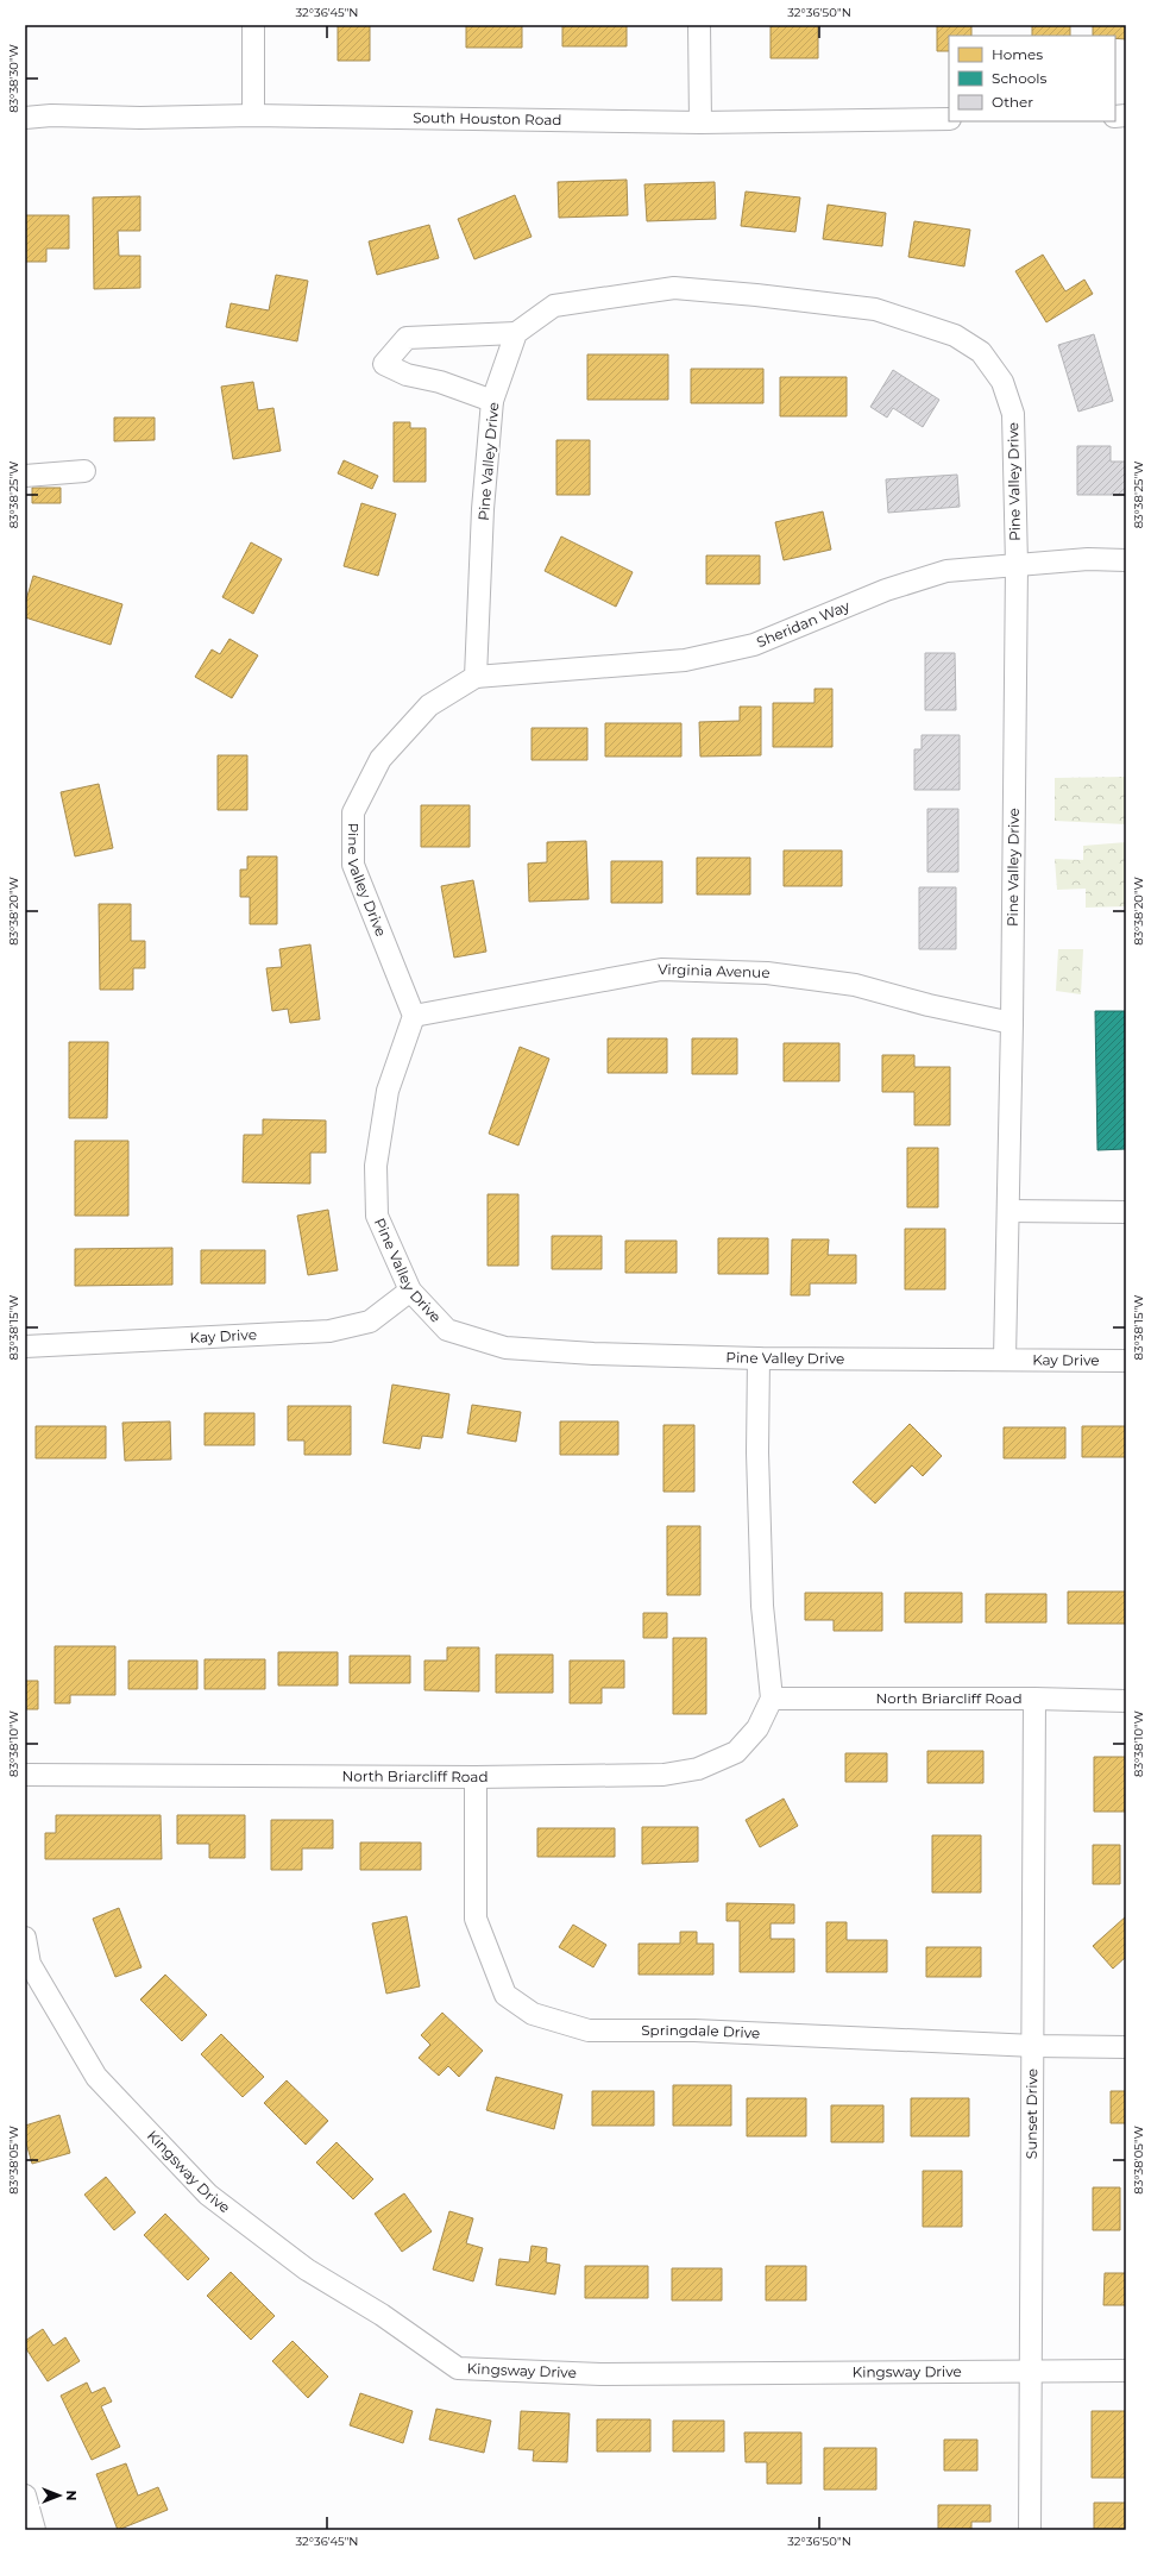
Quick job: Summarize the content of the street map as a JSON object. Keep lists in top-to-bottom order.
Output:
{
  "streets": {
    "street": [
      "South Houston Road",
      "Pine Valley Drive",
      "Sheridan Way",
      "Virginia Avenue",
      "Kay Drive",
      "North Briarcliff Road",
      "Springdale Drive",
      "Sunset Drive",
      "Kingsway Drive"
    ]
  },
  "crossings": [
    ["Pine Valley Drive", "Sheridan Way"],
    ["Pine Valley Drive", "Virginia Avenue"],
    ["Pine Valley Drive", "Kay Drive"],
    ["North Briarcliff Road", "Springdale Drive"],
    ["North Briarcliff Road", "Sunset Drive"],
    ["Springdale Drive", "Sunset Drive"],
    ["Sunset Drive", "Kingsway Drive"]
  ],
  "legend": ["Homes", "Schools", "Other"],
  "north": "right",
  "coordinates": [
    "32°36'45\"N",
    "32°36'50\"N",
    "83°38'30\"W",
    "83°38'25\"W",
    "83°38'20\"W",
    "83°38'15\"W",
    "83°38'10\"W",
    "83°38'05\"W"
  ]
}
